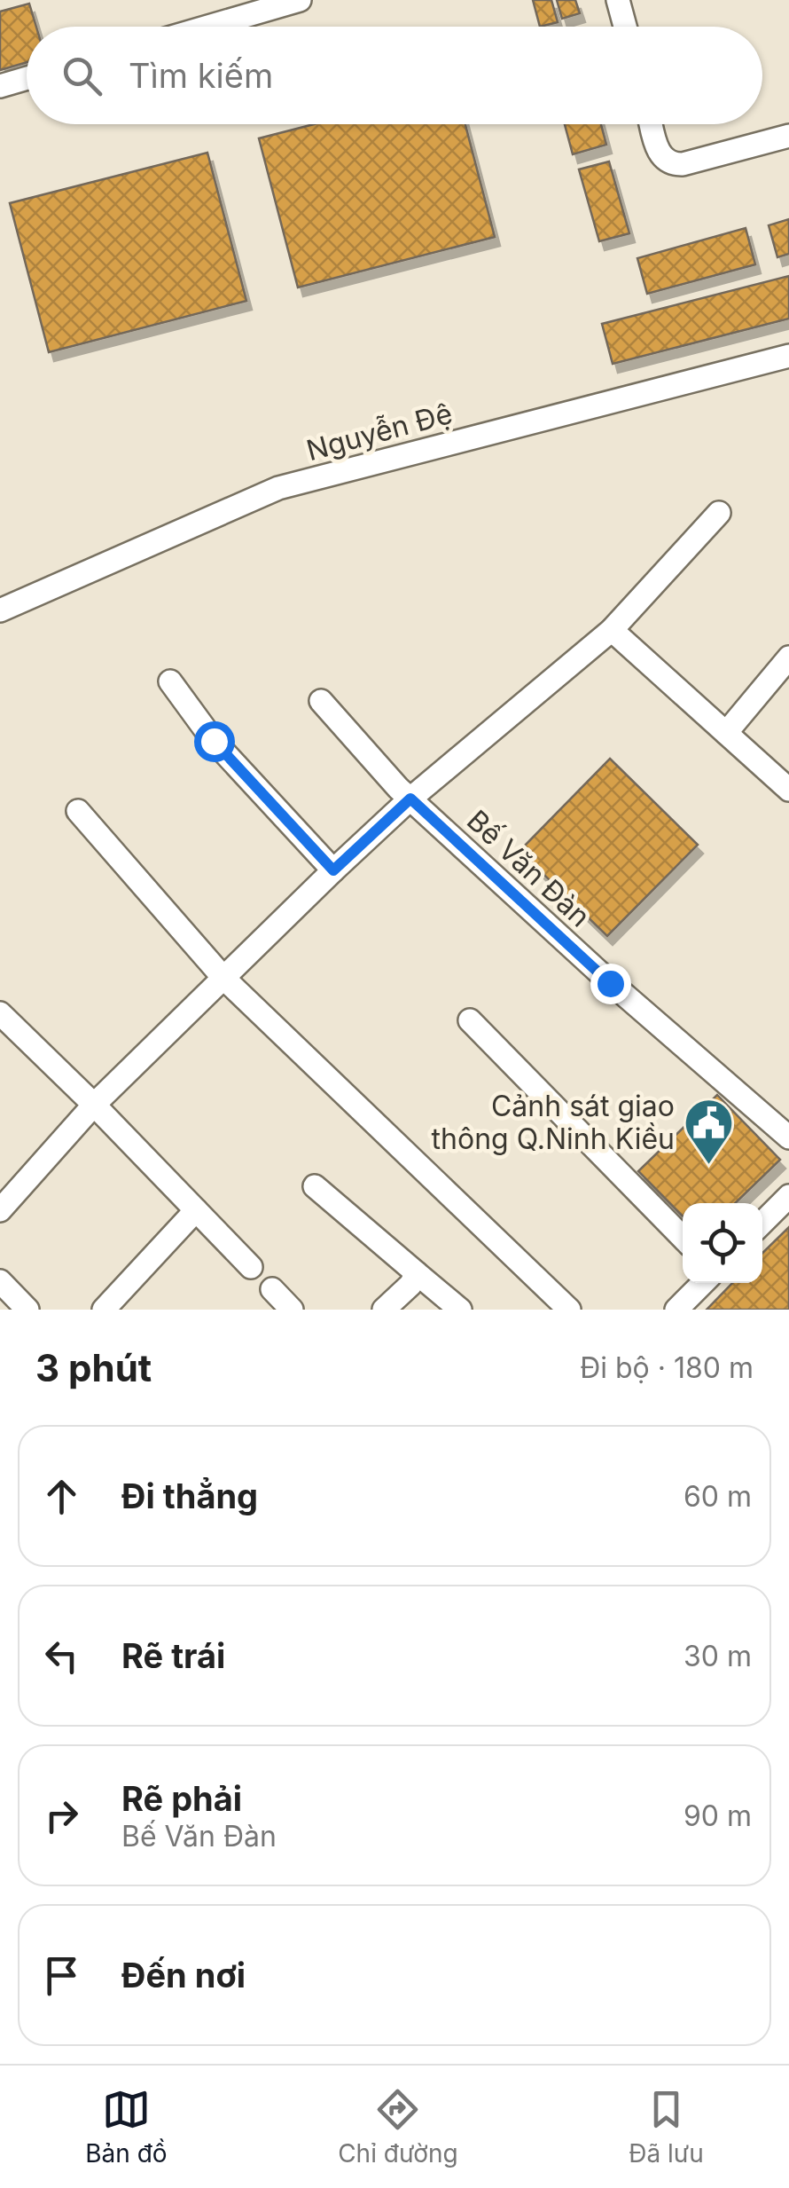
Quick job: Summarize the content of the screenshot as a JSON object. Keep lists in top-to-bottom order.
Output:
{
  "streets": {
    "street": ["Nguyễn Đệ", "Bế Văn Đàn"]
  },
  "places": {
    "public building": ["Cảnh sát giao thông Q.Ninh Kiều"]
  },
  "page": {
    "search": "Tìm kiếm",
    "heading": ["3 phút", "Đi bộ · 180 m"],
    "list": [
      ["Đi thẳng", "60 m"],
      ["Rẽ trái", "30 m"],
      ["Rẽ phải", "Bế Văn Đàn", "90 m"],
      "Đến nơi"
    ],
    "nav": ["Bản đồ", "Chỉ đường", "Đã lưu"]
  }
}
